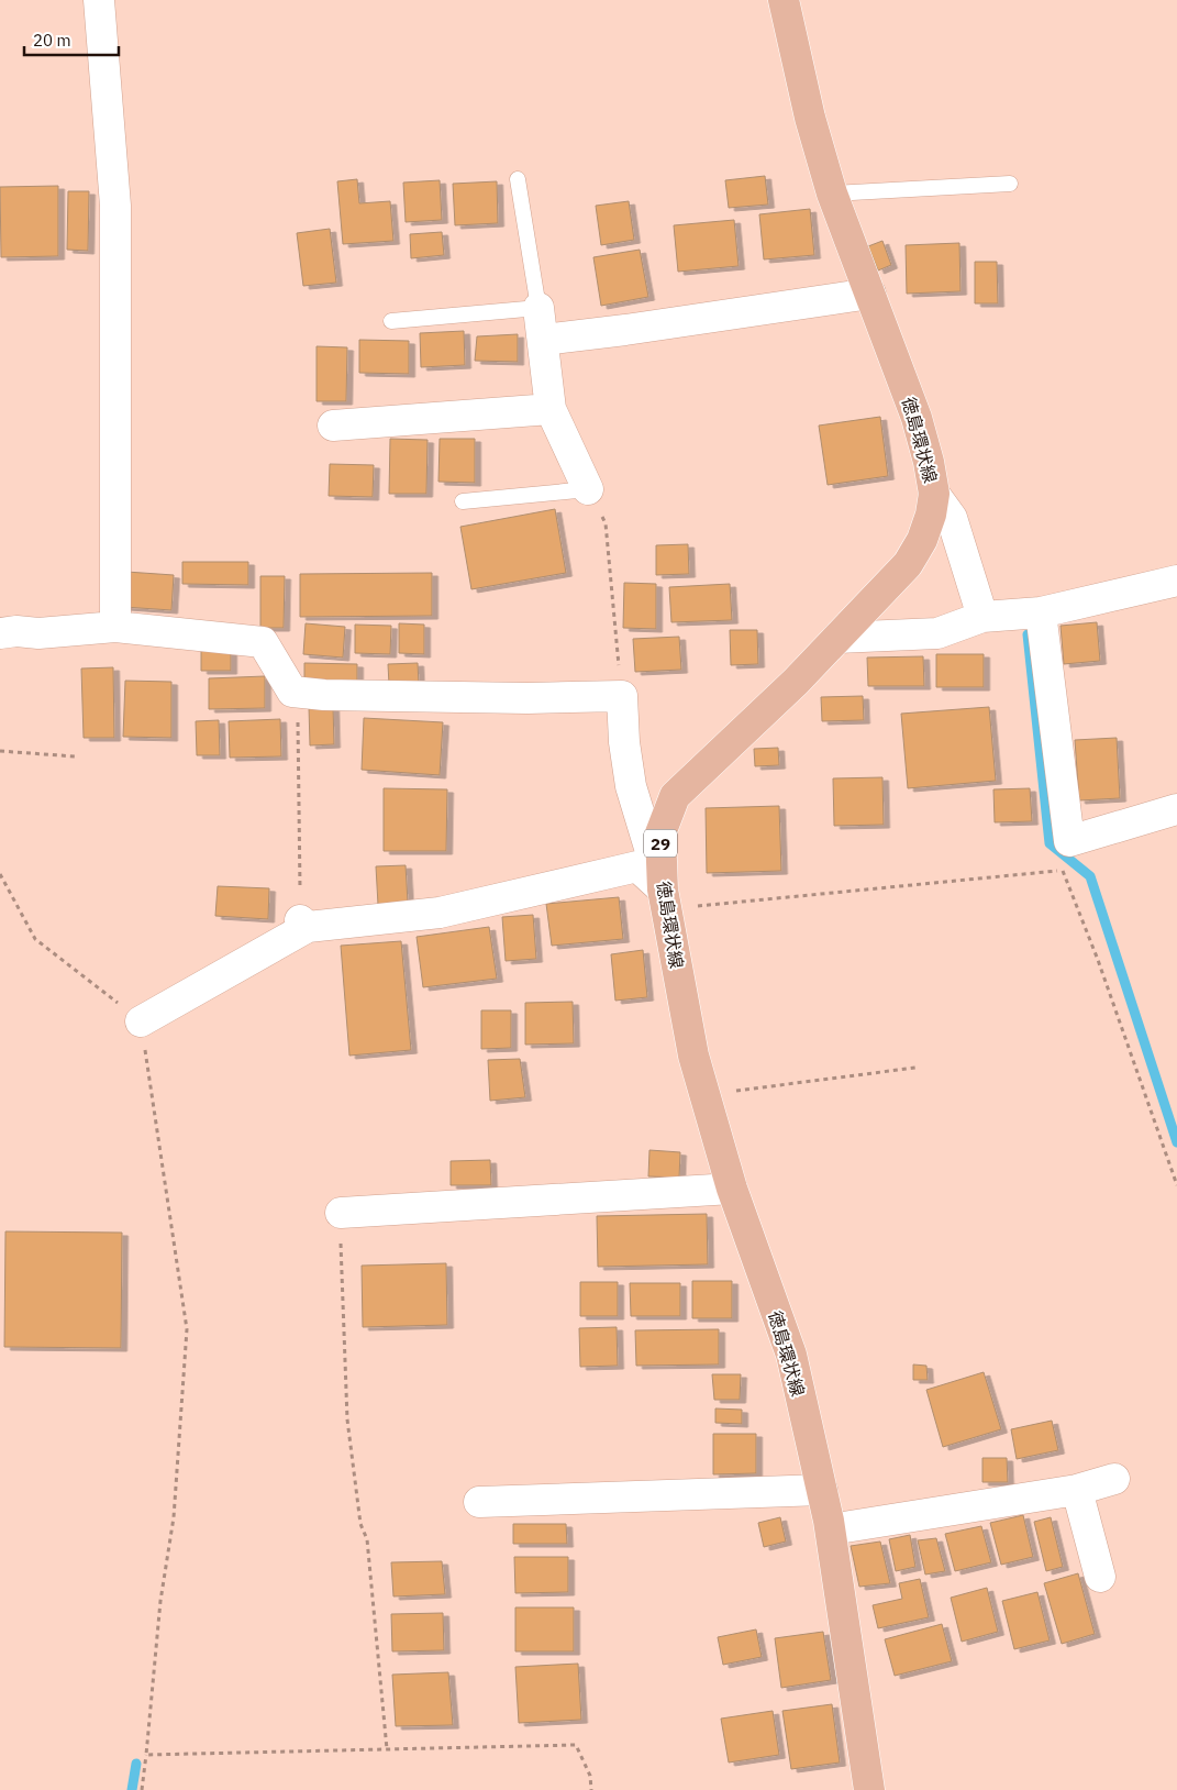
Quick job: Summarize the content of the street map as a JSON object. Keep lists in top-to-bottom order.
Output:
{
  "streets": {
    "main road": ["徳島環状線", "29"]
  },
  "scale_bar": "20 m"
}
